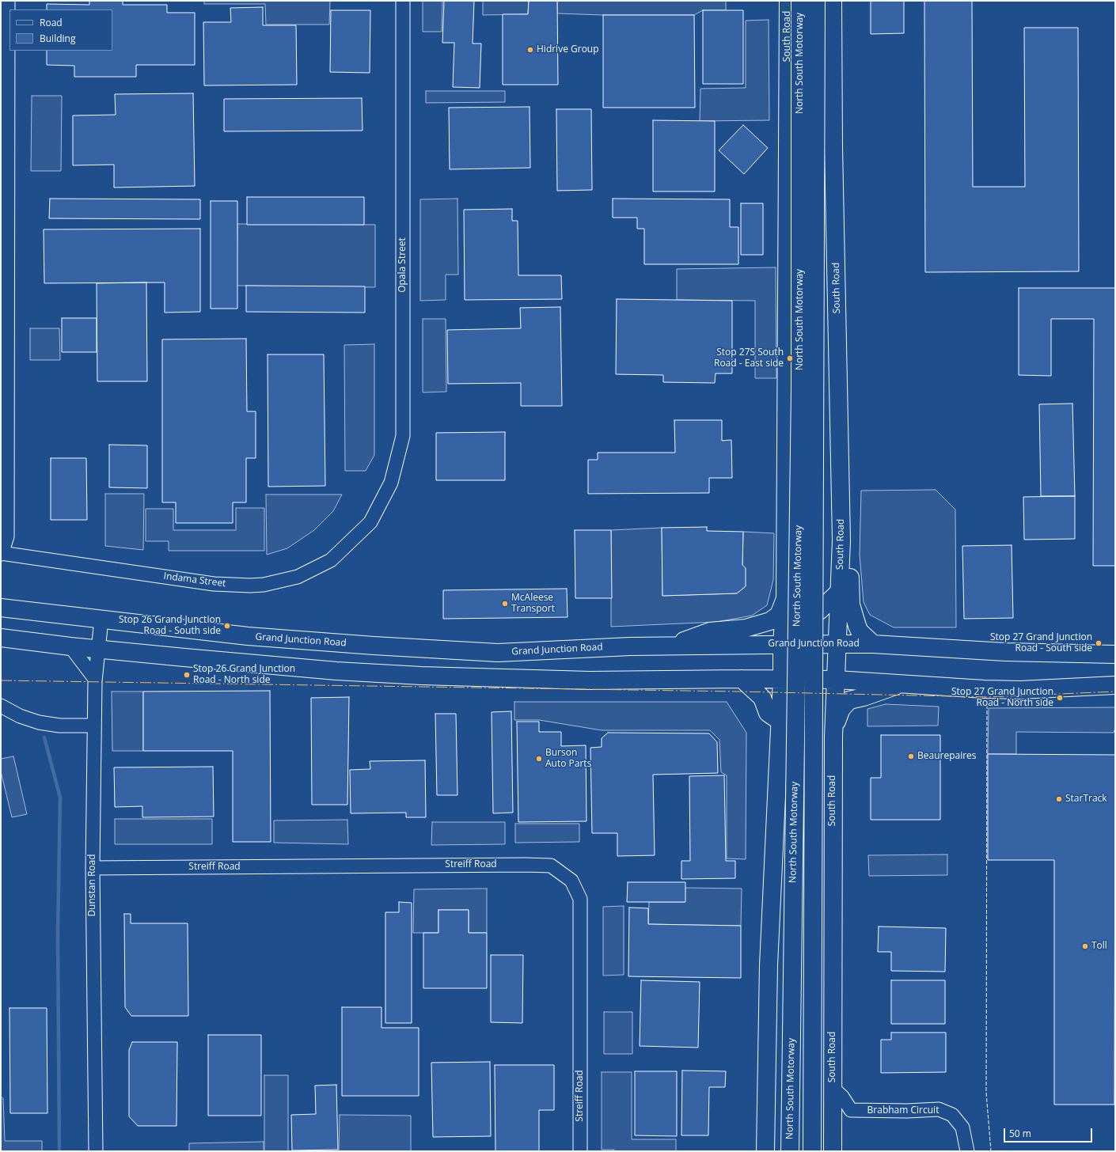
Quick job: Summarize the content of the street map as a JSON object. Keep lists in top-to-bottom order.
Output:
{
  "streets": {
    "highway": ["South Road", "North South Motorway", "Grand Junction Road"],
    "street": [
      "Opala Street",
      "Indama Street",
      "Streiff Road",
      "Dunstan Road",
      "Brabham Circuit"
    ]
  },
  "crossings": [
    ["South Road", "Grand Junction Road"],
    ["Opala Street", "Indama Street"],
    ["Grand Junction Road", "Dunstan Road"],
    ["Streiff Road", "Dunstan Road"]
  ],
  "places": [
    "Hidrive Group",
    "Stop 27S South Road - East side",
    "McAleese Transport",
    "Stop 26 Grand Junction Road - South side",
    "Stop 27 Grand Junction Road - South side",
    "Stop 26 Grand Junction Road - North side",
    "Stop 27 Grand Junction Road - North side",
    "Beaurepaires",
    "Burson Auto Parts",
    "StarTrack",
    "Toll"
  ],
  "legend": ["Road", "Building"],
  "scale_bar": "50 m"
}
